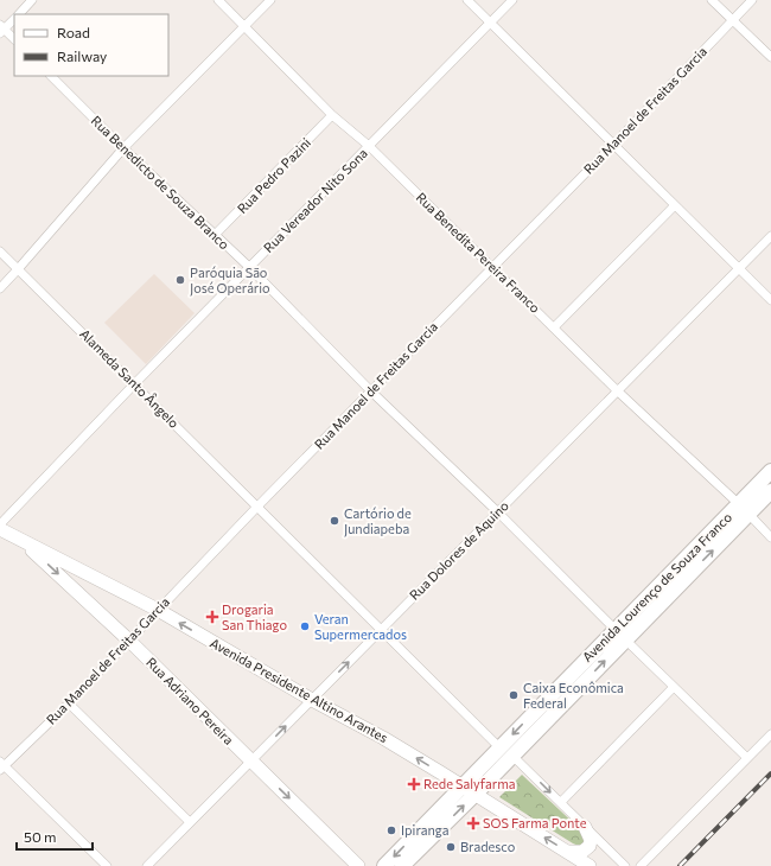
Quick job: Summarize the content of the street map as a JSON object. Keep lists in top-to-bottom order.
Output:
{
  "streets": {
    "highway": ["Avenida Lourenço de Souza Franco"],
    "main road": ["Avenida Presidente Altino Arantes", "Rua Adriano Pereira"],
    "street": [
      "Rua Manoel de Freitas Garcia",
      "Rua Pedro Pazini",
      "Rua Benedicto de Souza Branco",
      "Rua Vereador Nito Sona",
      "Rua Benedita Pereira Franco",
      "Alameda Santo Ângelo",
      "Rua Dolores de Aquino"
    ]
  },
  "crossings": [
    ["Rua Manoel de Freitas Garcia", "Rua Benedicto de Souza Branco"],
    ["Rua Manoel de Freitas Garcia", "Rua Benedita Pereira Franco"],
    ["Rua Manoel de Freitas Garcia", "Alameda Santo Ângelo"],
    ["Rua Manoel de Freitas Garcia", "Avenida Presidente Altino Arantes"],
    ["Rua Manoel de Freitas Garcia", "Rua Adriano Pereira"],
    ["Rua Pedro Pazini", "Rua Benedicto de Souza Branco"],
    ["Rua Pedro Pazini", "Rua Benedita Pereira Franco"],
    ["Rua Benedicto de Souza Branco", "Rua Vereador Nito Sona"],
    ["Rua Benedicto de Souza Branco", "Rua Dolores de Aquino"],
    ["Rua Benedicto de Souza Branco", "Avenida Lourenço de Souza Franco"],
    ["Rua Vereador Nito Sona", "Rua Benedita Pereira Franco"],
    ["Rua Vereador Nito Sona", "Alameda Santo Ângelo"],
    ["Rua Benedita Pereira Franco", "Rua Dolores de Aquino"],
    ["Rua Benedita Pereira Franco", "Avenida Lourenço de Souza Franco"],
    ["Alameda Santo Ângelo", "Rua Dolores de Aquino"],
    ["Alameda Santo Ângelo", "Avenida Lourenço de Souza Franco"],
    ["Rua Dolores de Aquino", "Avenida Presidente Altino Arantes"],
    ["Rua Dolores de Aquino", "Rua Adriano Pereira"],
    ["Avenida Lourenço de Souza Franco", "Avenida Presidente Altino Arantes"],
    ["Avenida Presidente Altino Arantes", "Rua Adriano Pereira"]
  ],
  "one_way": ["Avenida Presidente Altino Arantes", "Rua Adriano Pereira"],
  "places": {
    "other": [
      "Paróquia São José Operário",
      "Cartório de Jundiapeba",
      "Veran Supermercados",
      "Caixa Econômica Federal",
      "Ipiranga",
      "Bradesco"
    ],
    "health": ["Drogaria San Thiago", "Rede Salyfarma", "SOS Farma Ponte"]
  },
  "legend": ["Road", "Railway"],
  "scale_bar": "50 m"
}
